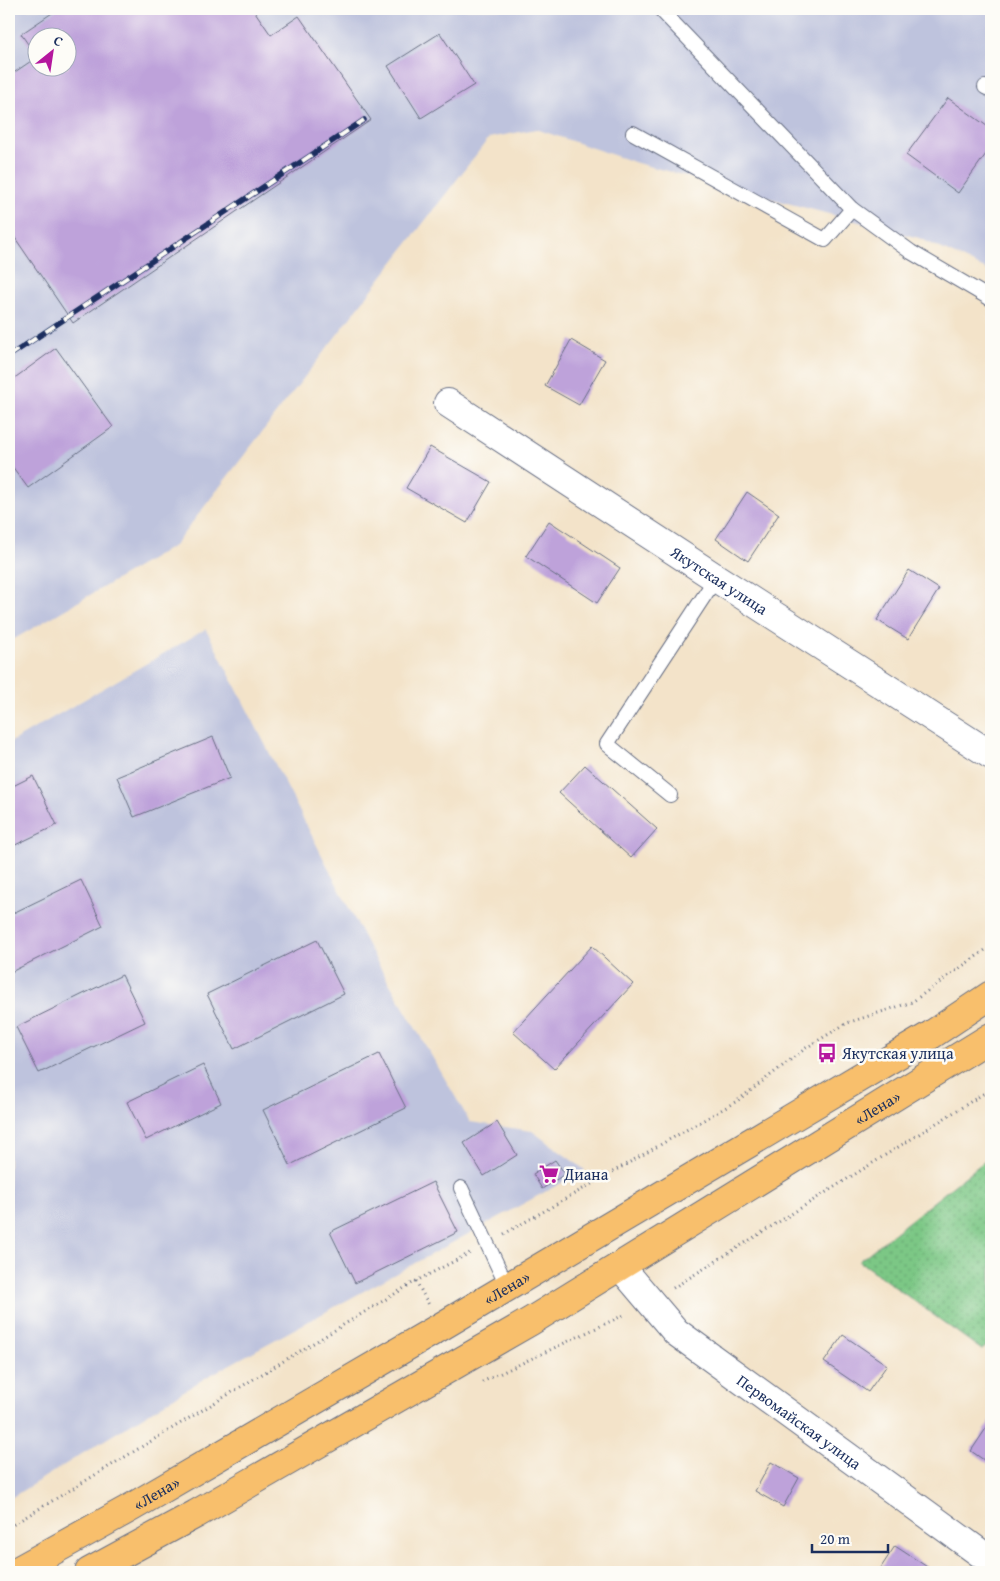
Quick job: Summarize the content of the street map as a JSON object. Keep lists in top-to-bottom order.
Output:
{
  "streets": {
    "highway": ["«Лена»"],
    "street": ["Якутская улица", "Первомайская улица"]
  },
  "crossings": [
    ["«Лена»", "Первомайская улица"]
  ],
  "places": {
    "bus stop": ["Якутская улица"],
    "supermarket": ["Диана"]
  },
  "scale_bar": "20 m",
  "north": "top right"
}
